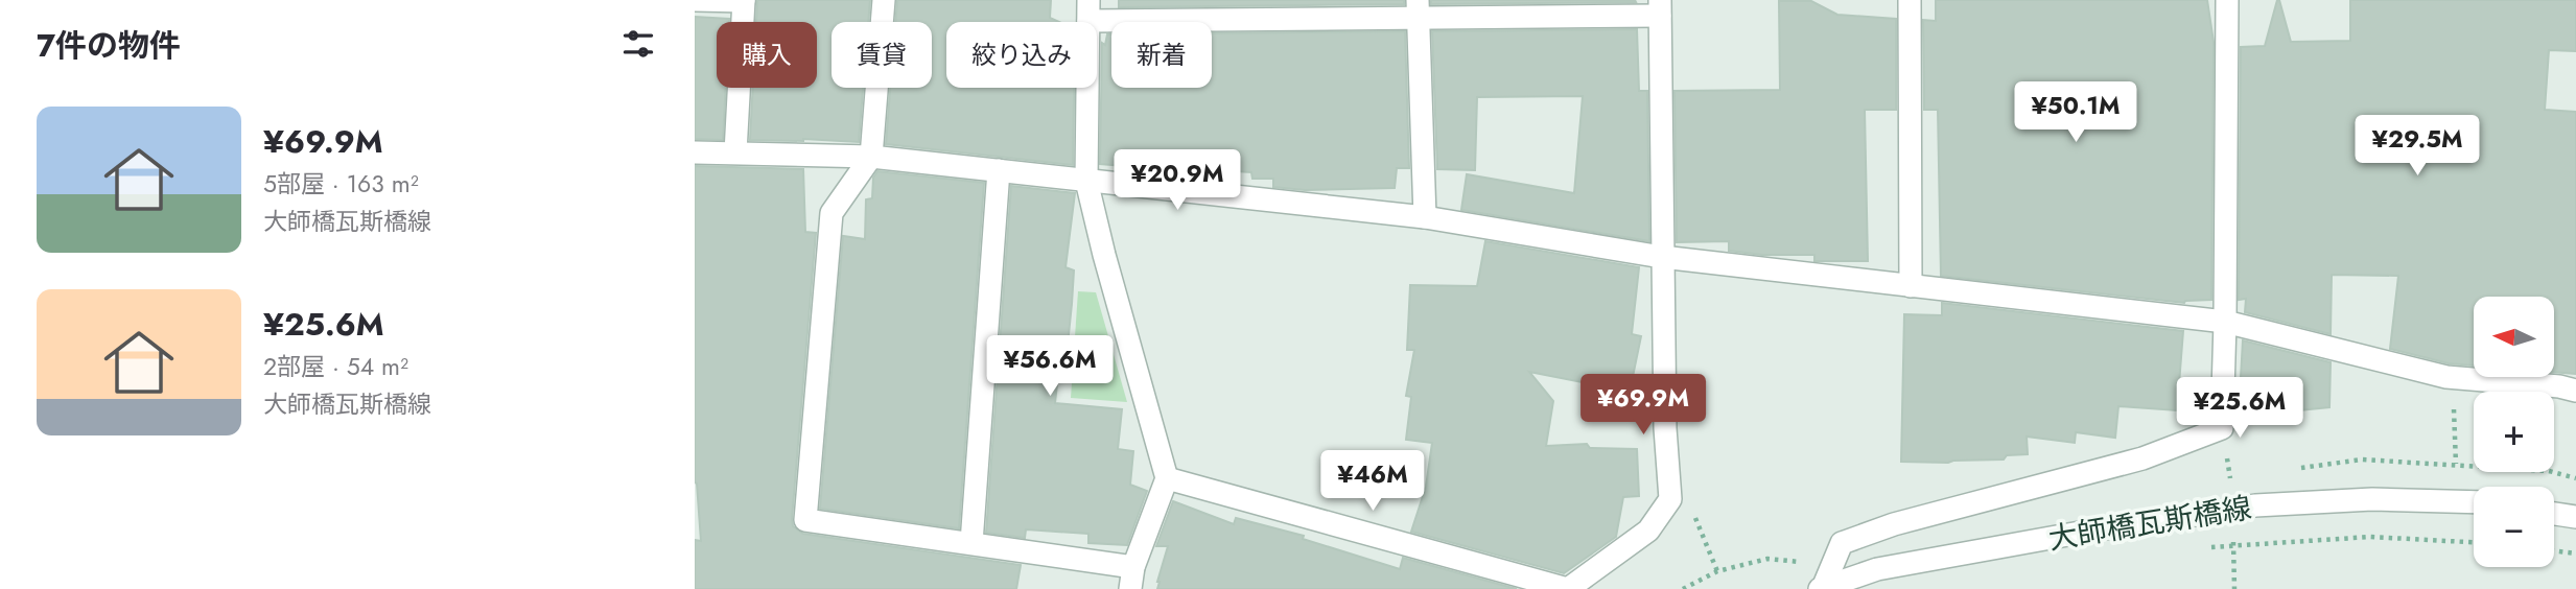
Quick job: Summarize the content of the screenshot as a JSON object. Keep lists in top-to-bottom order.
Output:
{
  "streets": {
    "street": ["大師橋瓦斯橋線"]
  },
  "north": "left",
  "page": {
    "heading": "7件の物件",
    "chip": [
      "購入",
      "賃貸",
      "絞り込み",
      "新着"
    ],
    "price": [
      "¥50.1M",
      "¥29.5M",
      "¥20.9M",
      "¥56.6M",
      "¥69.9M",
      "¥25.6M",
      "¥46M"
    ],
    "list": [
      {
        "name": "¥69.9M",
        "note": "5部屋 · 163 m² · 大師橋瓦斯橋線"
      },
      {
        "name": "¥25.6M",
        "note": "2部屋 · 54 m² · 大師橋瓦斯橋線"
      }
    ],
    "map_buttons": ["+", "−"]
  }
}
